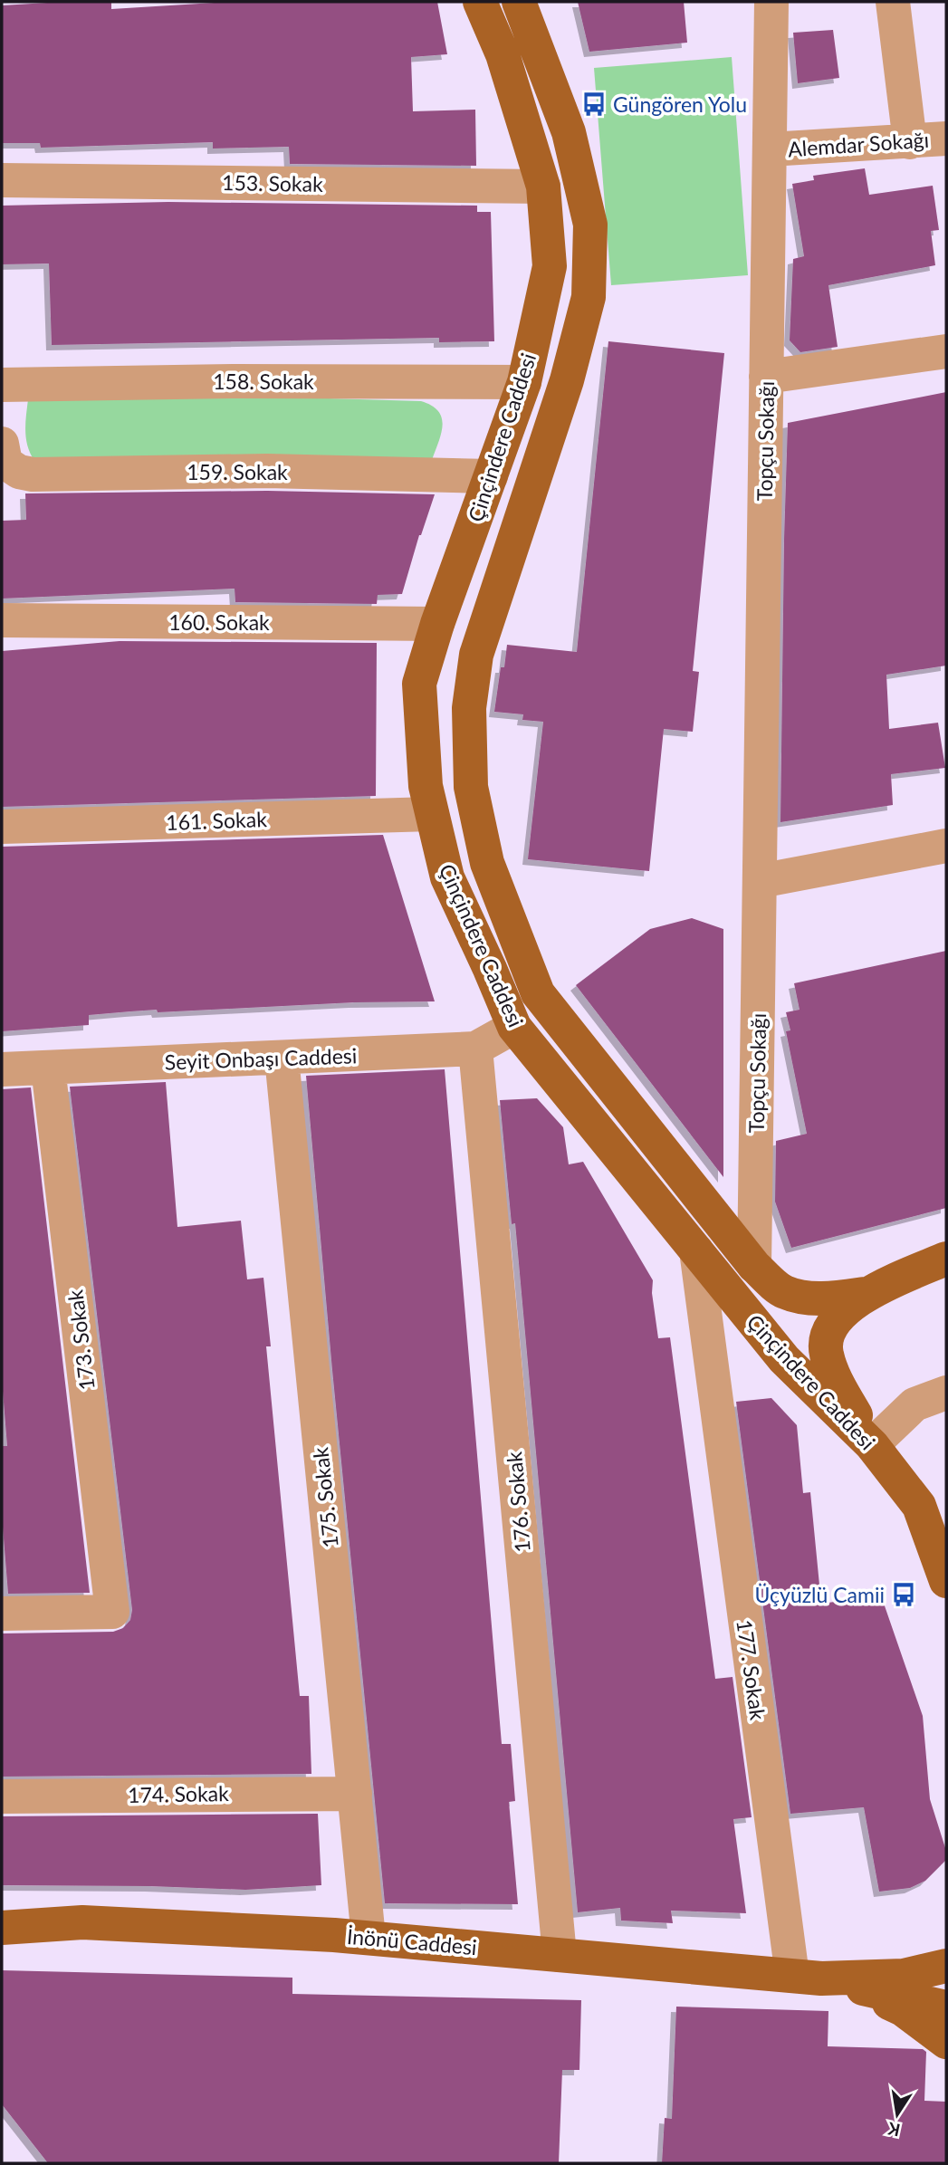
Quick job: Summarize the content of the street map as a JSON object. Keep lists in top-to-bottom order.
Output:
{
  "streets": {
    "main road": ["Çinçindere Caddesi", "İnönü Caddesi"],
    "street": [
      "Alemdar Sokağı",
      "153. Sokak",
      "158. Sokak",
      "Topçu Sokağı",
      "159. Sokak",
      "160. Sokak",
      "161. Sokak",
      "Seyit Onbaşı Caddesi",
      "173. Sokak",
      "175. Sokak",
      "176. Sokak",
      "177. Sokak",
      "174. Sokak"
    ]
  },
  "crossings": [
    ["Alemdar Sokağı", "Topçu Sokağı"],
    ["153. Sokak", "Çinçindere Caddesi"],
    ["158. Sokak", "Çinçindere Caddesi"],
    ["Çinçindere Caddesi", "Topçu Sokağı"],
    ["Çinçindere Caddesi", "159. Sokak"],
    ["Çinçindere Caddesi", "160. Sokak"],
    ["Çinçindere Caddesi", "161. Sokak"],
    ["Çinçindere Caddesi", "Seyit Onbaşı Caddesi"],
    ["Çinçindere Caddesi", "177. Sokak"],
    ["Seyit Onbaşı Caddesi", "173. Sokak"],
    ["Seyit Onbaşı Caddesi", "175. Sokak"],
    ["Seyit Onbaşı Caddesi", "176. Sokak"],
    ["175. Sokak", "174. Sokak"],
    ["175. Sokak", "İnönü Caddesi"],
    ["176. Sokak", "İnönü Caddesi"],
    ["177. Sokak", "İnönü Caddesi"]
  ],
  "places": {
    "bus stop": ["Güngören Yolu", "Üçyüzlü Camii"]
  },
  "north": "bottom"
}
